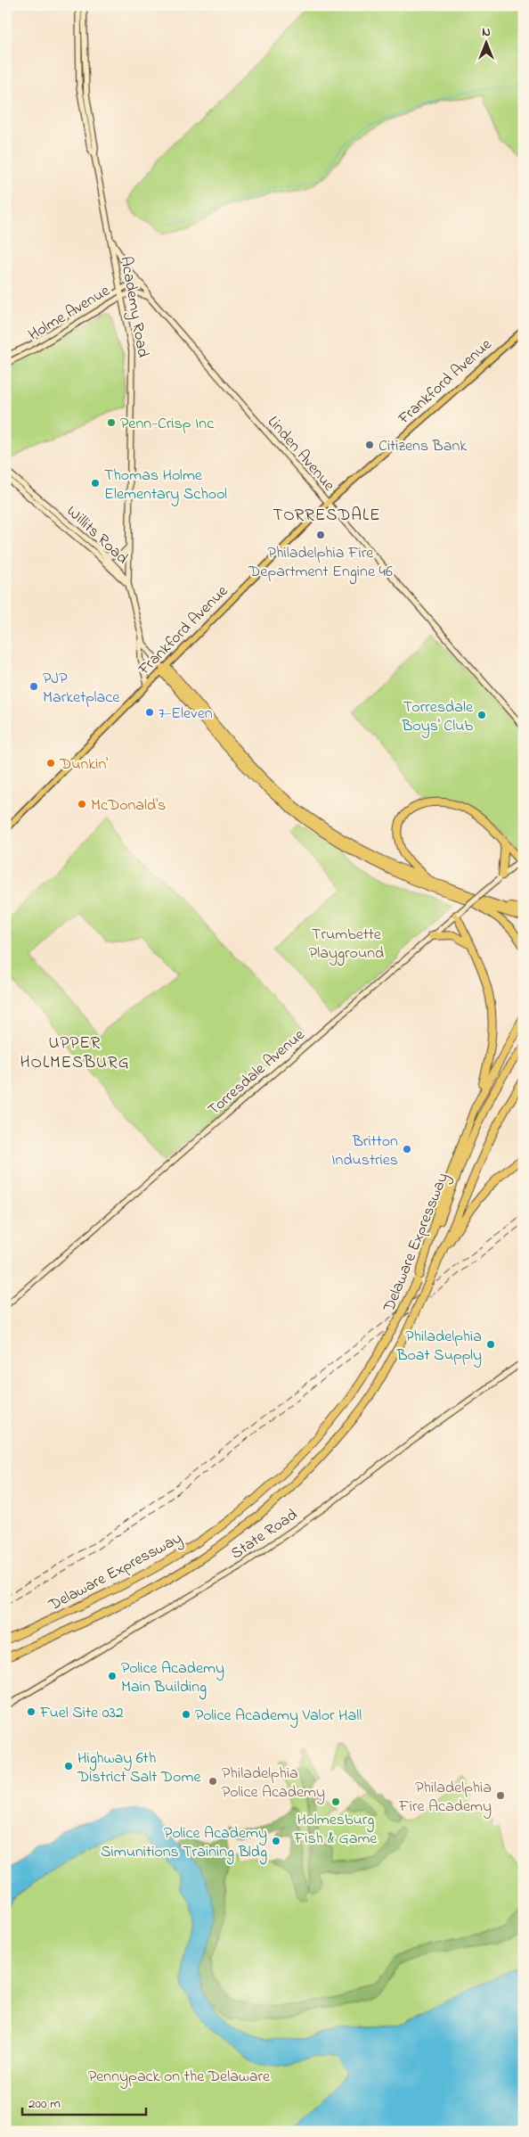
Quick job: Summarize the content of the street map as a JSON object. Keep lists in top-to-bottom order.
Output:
{
  "streets": {
    "highway": ["Delaware Expressway"],
    "main road": [
      "Academy Road",
      "Holme Avenue",
      "Frankford Avenue",
      "Linden Avenue",
      "Willits Road",
      "Torresdale Avenue",
      "State Road"
    ]
  },
  "crossings": [
    ["Academy Road", "Holme Avenue"],
    ["Academy Road", "Frankford Avenue"],
    ["Academy Road", "Linden Avenue"],
    ["Academy Road", "Willits Road"],
    ["Frankford Avenue", "Linden Avenue"]
  ],
  "districts": ["TORRESDALE", "UPPER HOLMESBURG"],
  "parks": ["Trumbette Playground", "Pennypack on the Delaware"],
  "places": [
    "Penn-Crisp Inc",
    "Citizens Bank",
    "Thomas Holme Elementary School",
    "Philadelphia Fire Department Engine 46",
    "PJP Marketplace",
    "7-Eleven",
    "Torresdale Boys' Club",
    "Dunkin'",
    "McDonald's",
    "Britton Industries",
    "Philadelphia Boat Supply",
    "Police Academy Main Building",
    "Fuel Site 032",
    "Police Academy Valor Hall",
    "Highway 6th District Salt Dome",
    "Philadelphia Police Academy",
    "Philadelphia Fire Academy",
    "Holmesburg Fish & Game",
    "Police Academy Simunitions Training Bldg"
  ],
  "scale_bar": "200 m",
  "north": "top"
}
